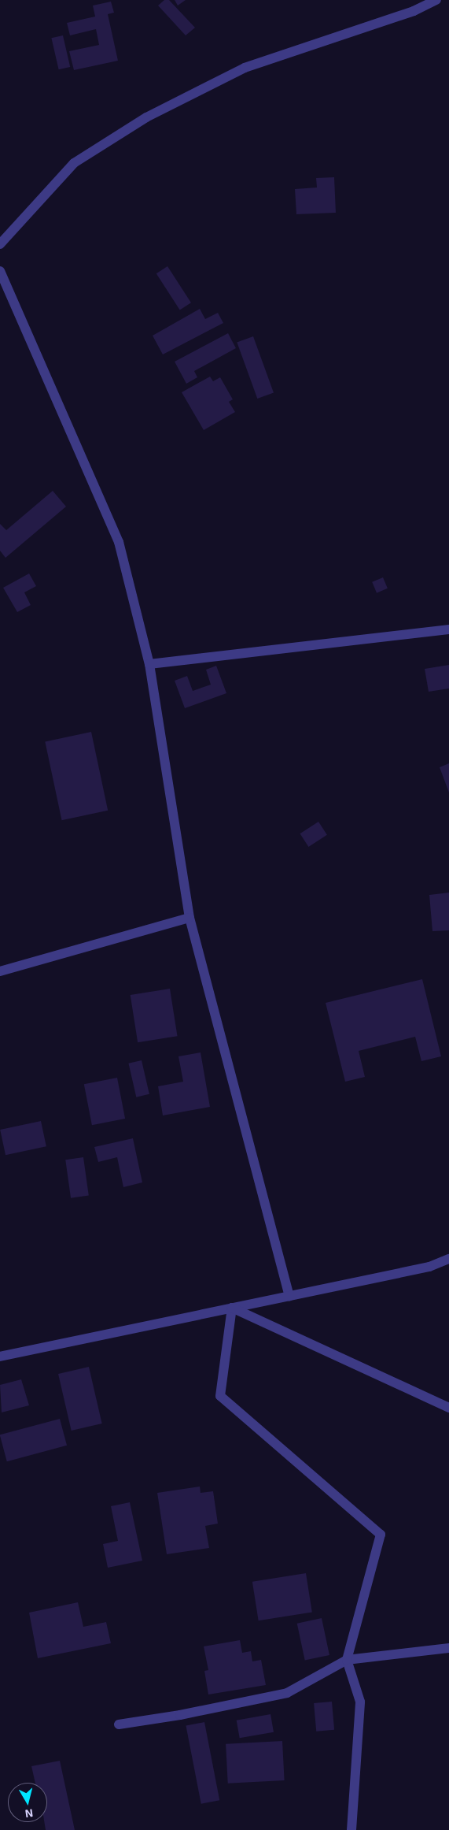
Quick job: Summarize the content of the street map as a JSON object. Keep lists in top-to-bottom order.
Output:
{
  "north": "bottom"
}
